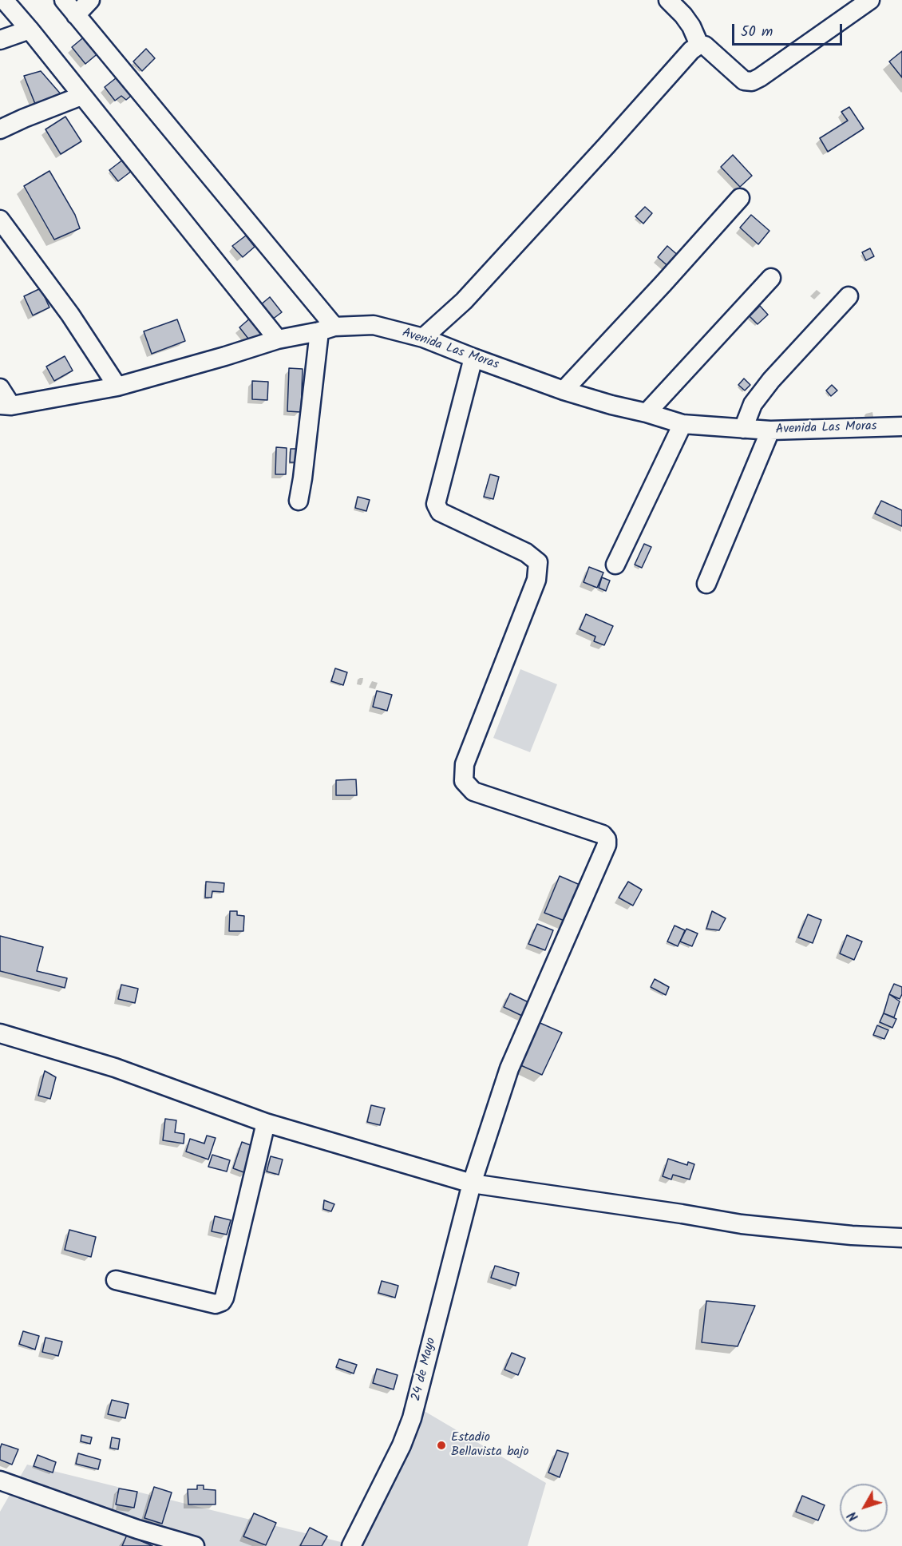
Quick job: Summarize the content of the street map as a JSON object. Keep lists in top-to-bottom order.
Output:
{
  "streets": {
    "street": ["Avenida Las Moras", "24 de Mayo"]
  },
  "crossings": [
    ["Avenida Las Moras", "24 de Mayo"]
  ],
  "places": ["Estadio Bellavista bajo"],
  "scale_bar": "50 m",
  "north": "bottom left"
}
